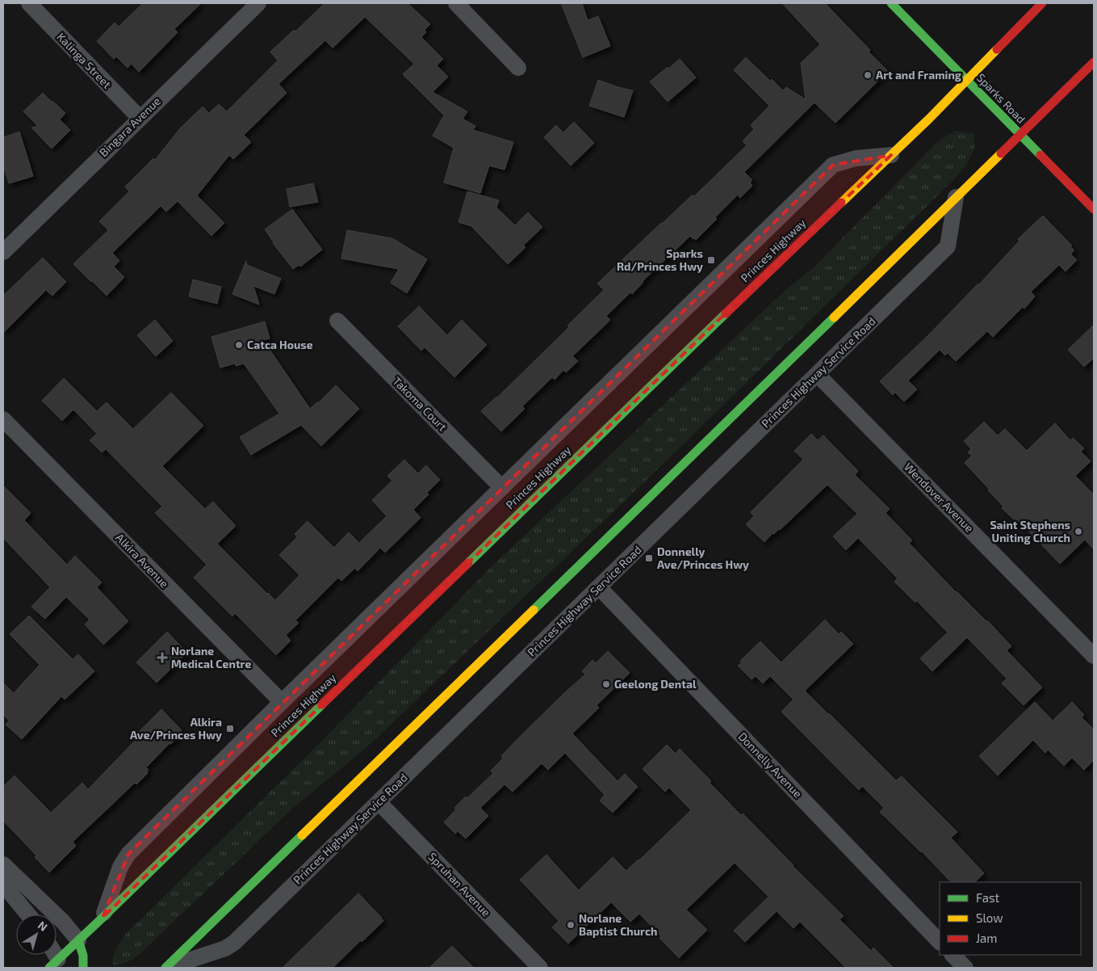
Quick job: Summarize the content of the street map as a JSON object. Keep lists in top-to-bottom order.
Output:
{
  "streets": {
    "main road": ["Sparks Road", "Princes Highway"],
    "street": [
      "Kalinga Street",
      "Bingara Avenue",
      "Princes Highway Service Road",
      "Takoma Court",
      "Wendover Avenue",
      "Alkira Avenue",
      "Donnelly Avenue",
      "Spruhan Avenue"
    ]
  },
  "crossings": [
    ["Kalinga Street", "Bingara Avenue"],
    ["Sparks Road", "Princes Highway"],
    ["Princes Highway Service Road", "Wendover Avenue"],
    ["Princes Highway Service Road", "Donnelly Avenue"],
    ["Princes Highway Service Road", "Spruhan Avenue"]
  ],
  "places": {
    "other": [
      "Art and Framing",
      "Catca House",
      "Saint Stephens Uniting Church",
      "Geelong Dental",
      "Norlane Baptist Church"
    ],
    "transit": ["Sparks Rd/Princes Hwy", "Donnelly Ave/Princes Hwy", "Alkira Ave/Princes Hwy"],
    "health": ["Norlane Medical Centre"]
  },
  "legend": ["Fast", "Slow", "Jam"],
  "north": "top right"
}
